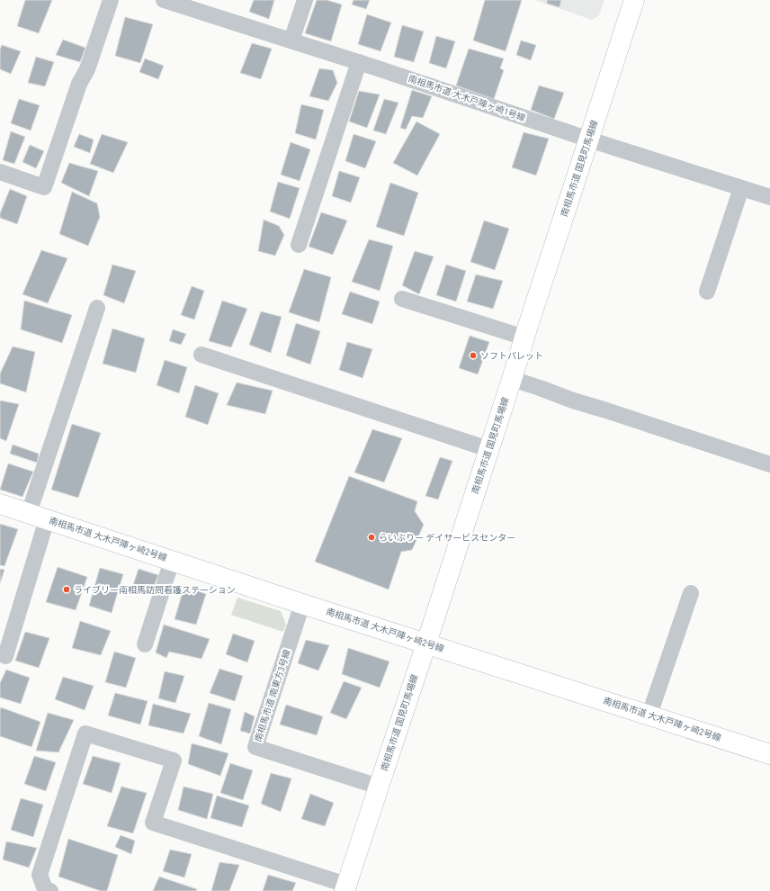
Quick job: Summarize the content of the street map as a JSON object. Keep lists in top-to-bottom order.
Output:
{
  "streets": {
    "street": [
      "南相馬市道 大木戸陣ヶ崎1号線",
      "南相馬市道 国見町馬場線",
      "南相馬市道 大木戸陣ヶ崎2号線",
      "南相馬市道 南東方3号線"
    ]
  },
  "crossings": [
    ["南相馬市道 大木戸陣ヶ崎1号線", "南相馬市道 国見町馬場線"],
    ["南相馬市道 国見町馬場線", "南相馬市道 大木戸陣ヶ崎2号線"],
    ["南相馬市道 国見町馬場線", "南相馬市道 南東方3号線"],
    ["南相馬市道 大木戸陣ヶ崎2号線", "南相馬市道 南東方3号線"]
  ],
  "places": ["ソフトパレット", "らいぶりー デイサービスセンター", "ライブリー南相馬訪問看護ステーション"]
}
